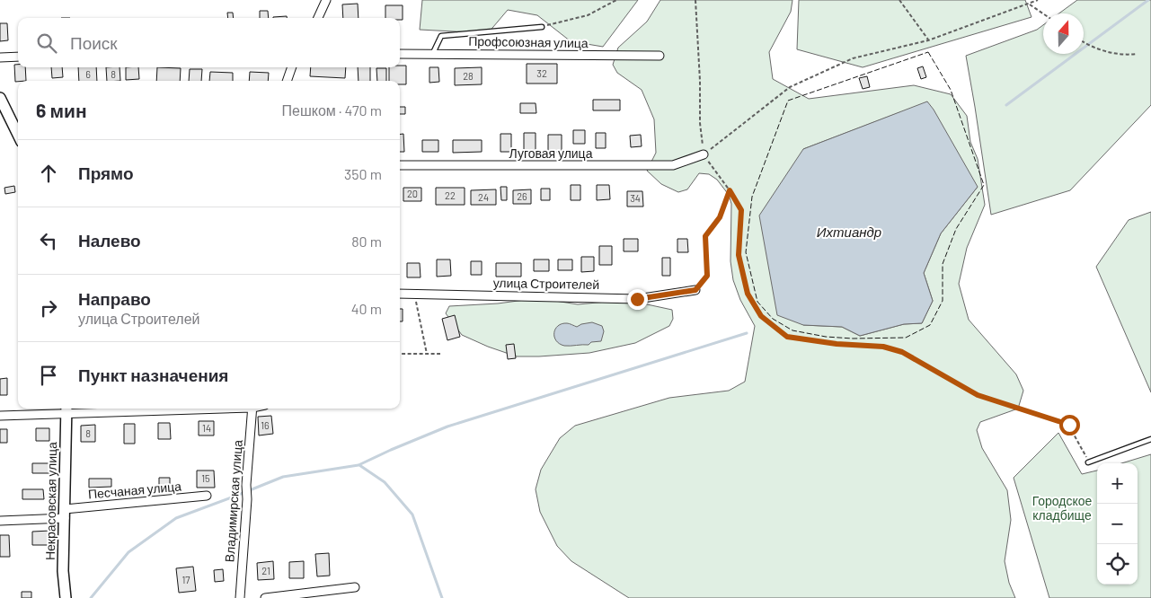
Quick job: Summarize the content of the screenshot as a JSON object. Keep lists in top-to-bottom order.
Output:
{
  "streets": {
    "street": [
      "Профсоюзная улица",
      "Луговая улица",
      "улица Строителей",
      "Песчаная улица",
      "Некрасовская улица",
      "Владимирская улица"
    ]
  },
  "crossings": [
    ["Песчаная улица", "Некрасовская улица"]
  ],
  "water": ["Ихтиандр"],
  "parks": ["Городское кладбище"],
  "house_numbers": [
    "32",
    "6",
    "8",
    "28",
    "20",
    "22",
    "26",
    "24",
    "34",
    "16",
    "14",
    "8",
    "15",
    "21",
    "17"
  ],
  "north": "top",
  "page": {
    "search": "Поиск",
    "heading": ["6 мин", "Пешком · 470 m"],
    "list": [
      ["Прямо", "350 m"],
      ["Налево", "80 m"],
      ["Направо", "улица Строителей", "40 m"],
      "Пункт назначения"
    ],
    "map_buttons": ["+", "−"]
  }
}
